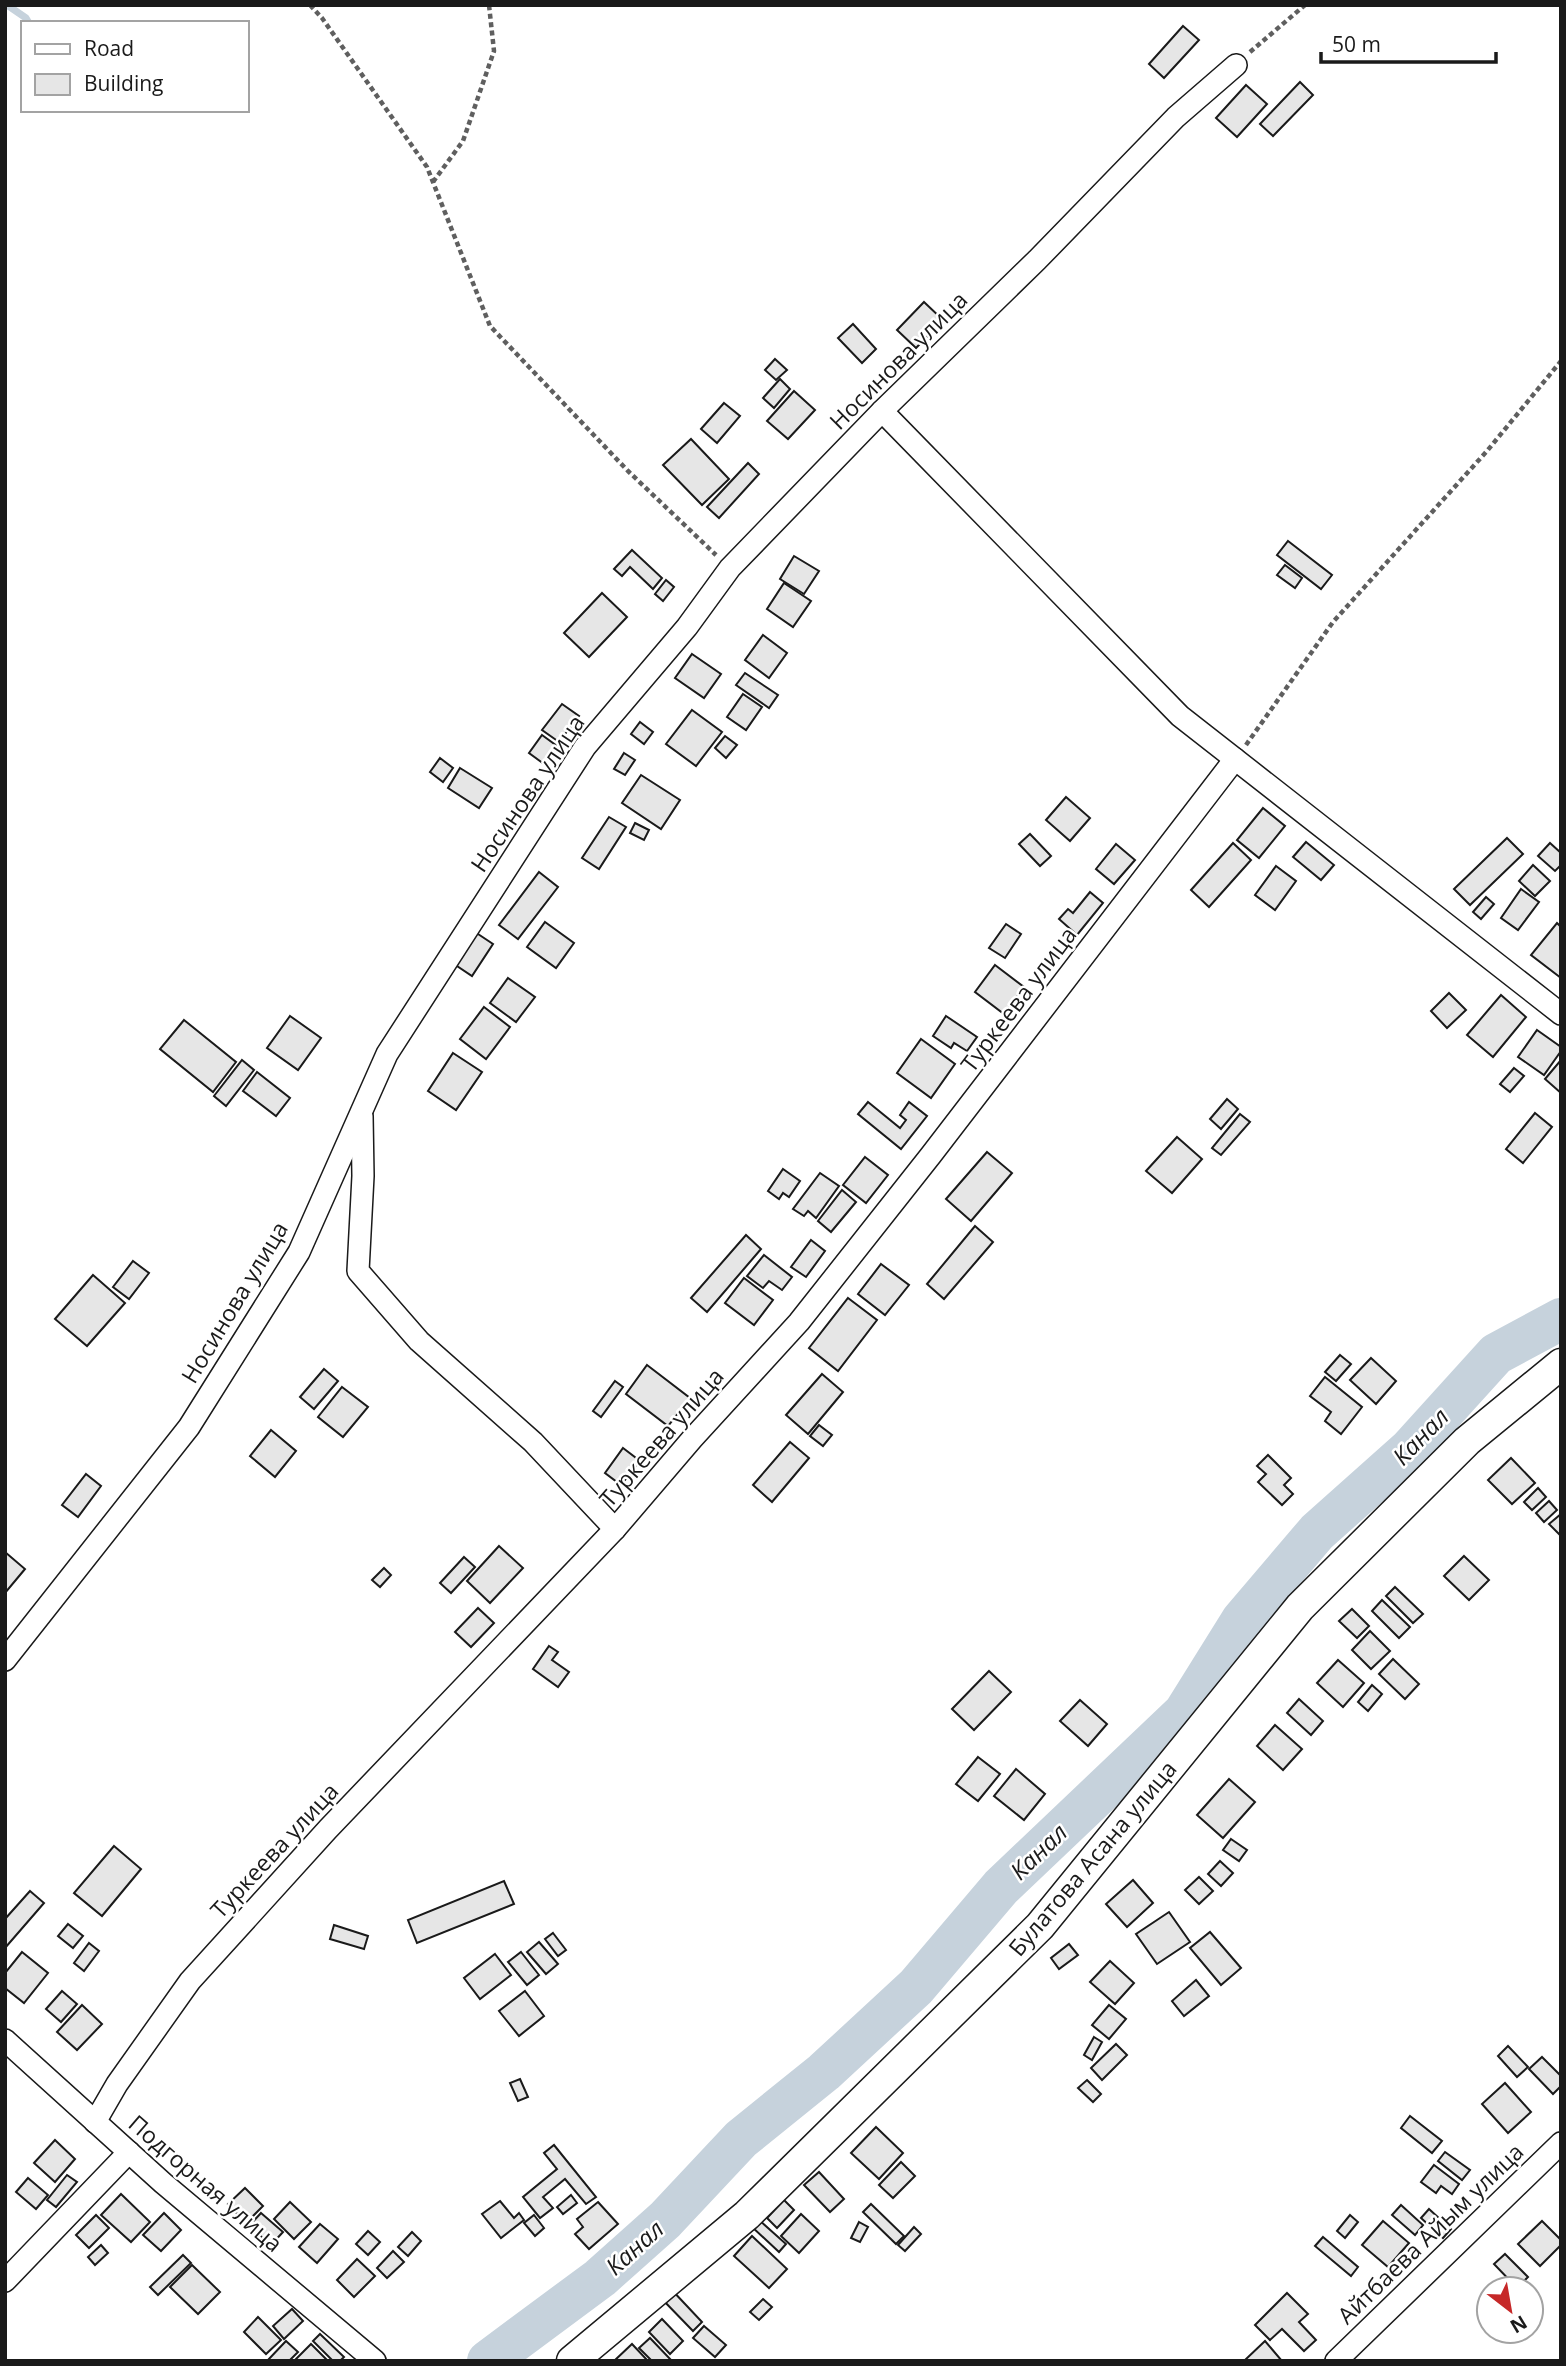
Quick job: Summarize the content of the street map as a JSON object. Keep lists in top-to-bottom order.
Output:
{
  "streets": {
    "street": [
      "Носинова улица",
      "Туркеева улица",
      "Булатова Асана улица",
      "Подгорная улица",
      "Айтбаева Айым улица"
    ]
  },
  "crossings": [
    ["Туркеева улица", "Подгорная улица"]
  ],
  "water": ["Канал"],
  "legend": ["Road", "Building"],
  "scale_bar": "50 m",
  "north": "bottom right"
}
